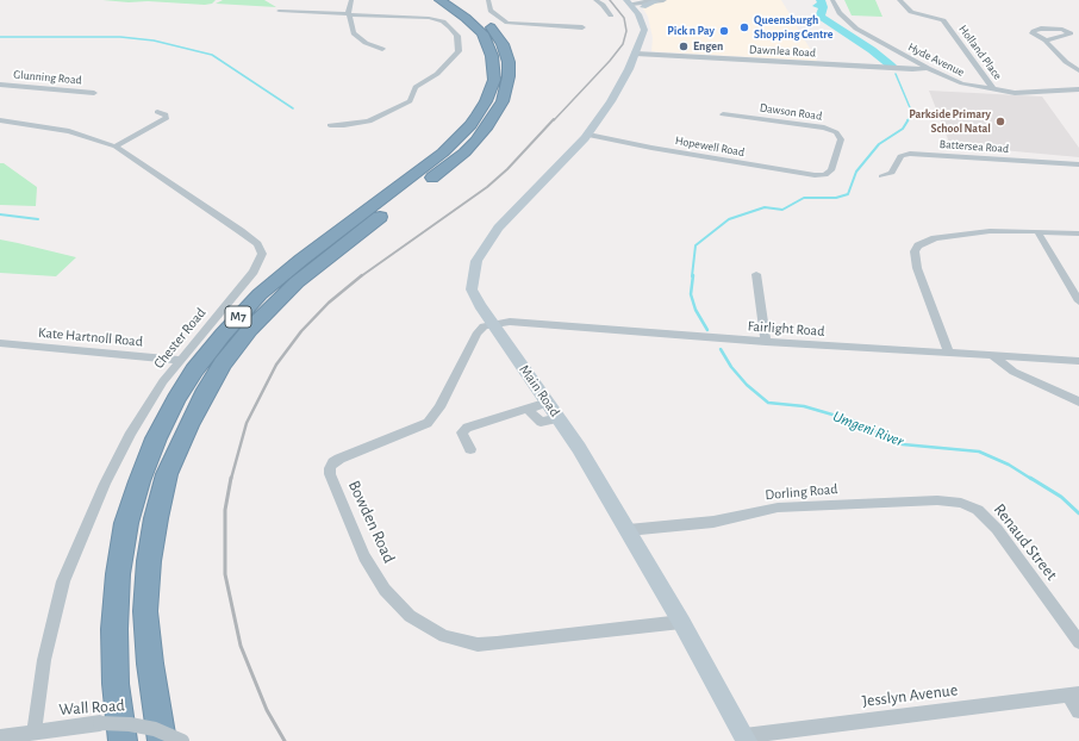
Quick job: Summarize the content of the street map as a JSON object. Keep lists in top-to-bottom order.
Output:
{
  "streets": {
    "highway": ["M7"],
    "main road": ["Main Road"],
    "street": [
      "Dawnlea Road",
      "Holland Place",
      "Hyde Avenue",
      "Glunning Road",
      "Dawson Road",
      "Hopewell Road",
      "Battersea Road",
      "Fairlight Road",
      "Kate Hartnoll Road",
      "Chester Road",
      "Dorling Road",
      "Bowden Road",
      "Renaud Street",
      "Jesslyn Avenue",
      "Wall Road"
    ]
  },
  "crossings": [
    ["Dawnlea Road", "Hyde Avenue"],
    ["Dawnlea Road", "Main Road"],
    ["Holland Place", "Hyde Avenue"],
    ["Dawson Road", "Hopewell Road"],
    ["Hopewell Road", "Main Road"],
    ["Fairlight Road", "Main Road"],
    ["Fairlight Road", "Bowden Road"],
    ["Kate Hartnoll Road", "Chester Road"],
    ["Chester Road", "Wall Road"],
    ["Main Road", "Dorling Road"],
    ["Main Road", "Bowden Road"],
    ["Main Road", "Jesslyn Avenue"],
    ["Dorling Road", "Renaud Street"]
  ],
  "water": ["Umgeni River"],
  "places": [
    "Queensburgh Shopping Centre",
    "Pick n Pay",
    "Engen",
    "Parkside Primary School Natal"
  ]
}
